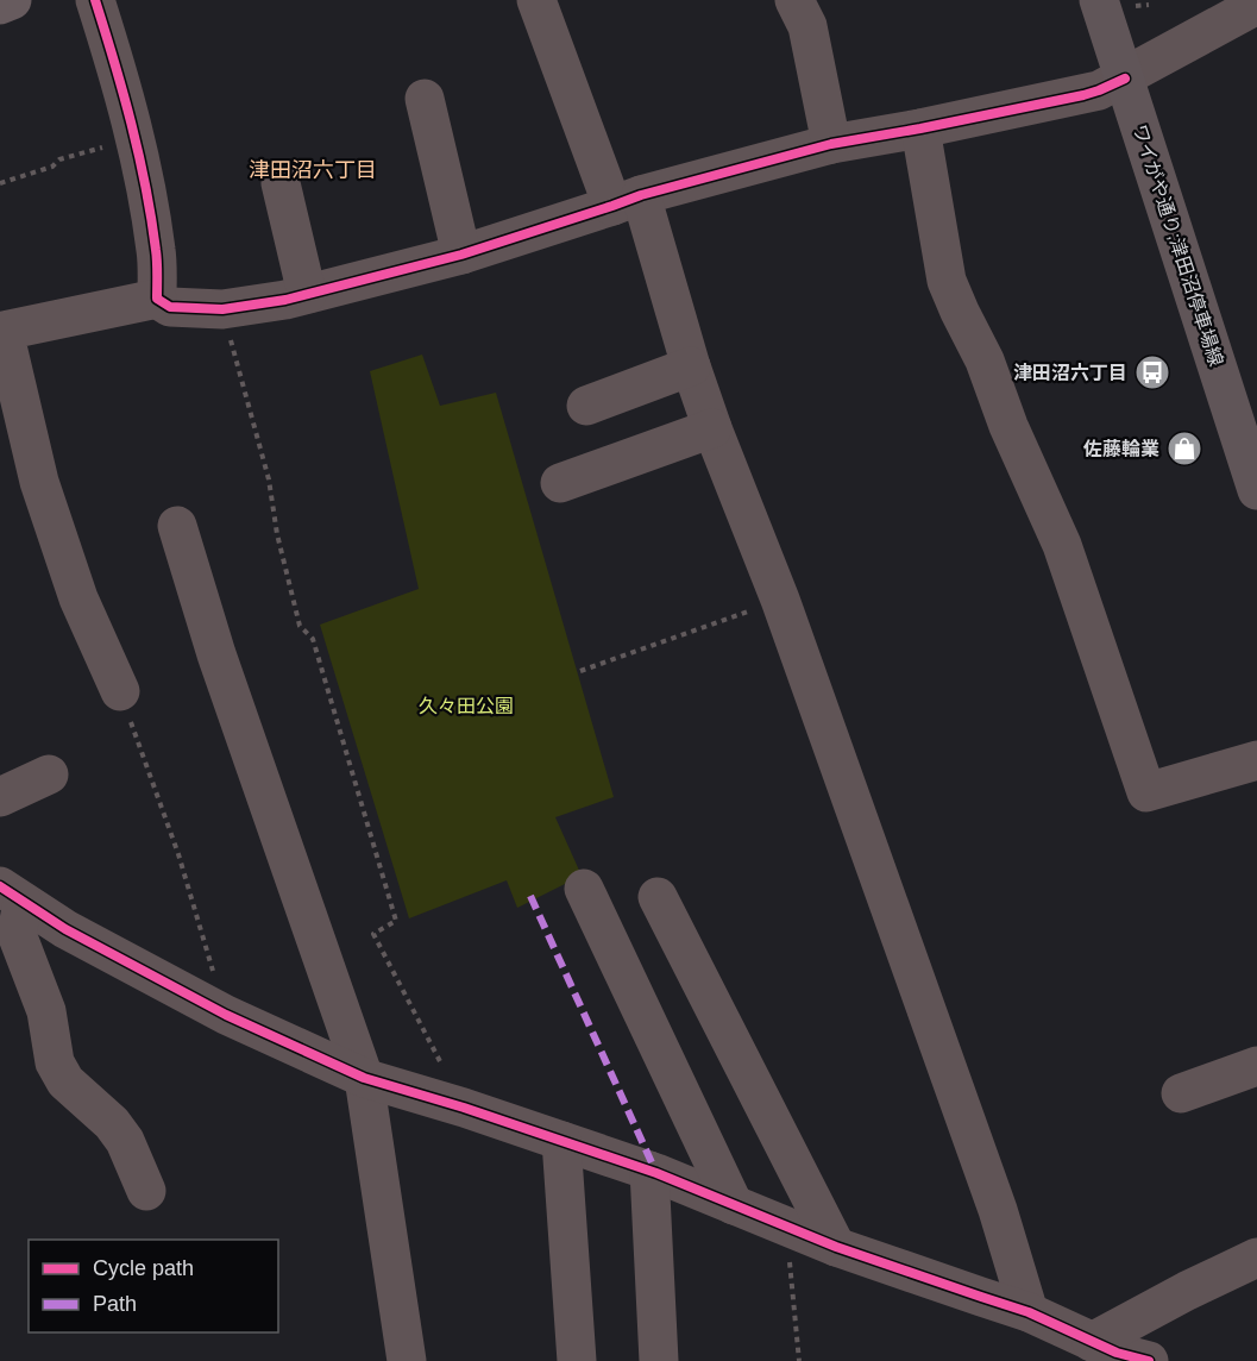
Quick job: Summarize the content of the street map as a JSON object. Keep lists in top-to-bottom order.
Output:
{
  "streets": {
    "main road": ["ワイがや通り;津田沼停車場線"]
  },
  "districts": ["津田沼六丁目"],
  "parks": ["久々田公園"],
  "places": {
    "bus stop": ["津田沼六丁目"],
    "shop": ["佐藤輪業"]
  },
  "legend": ["Cycle path", "Path"]
}
